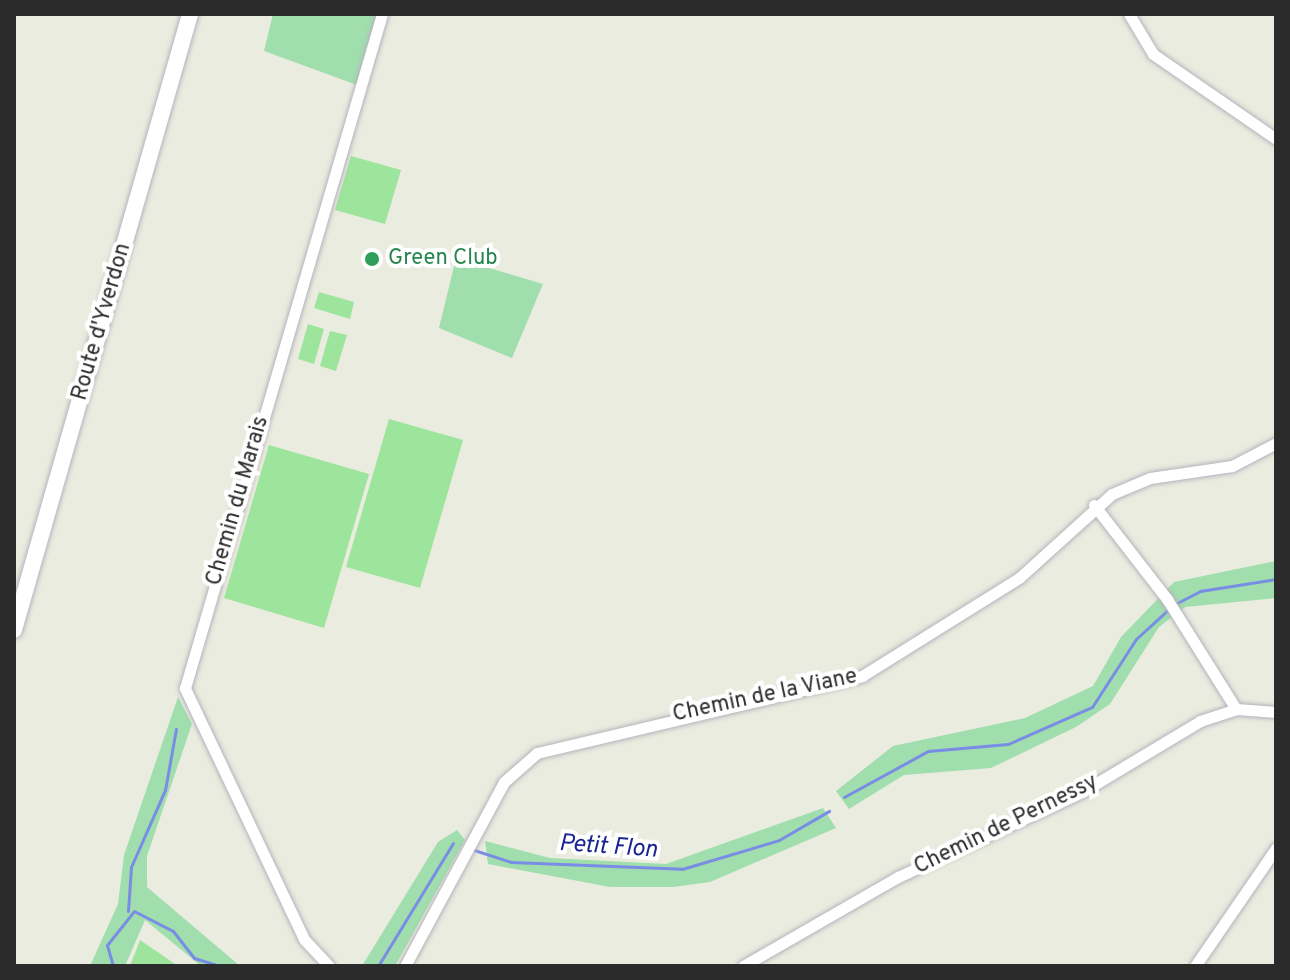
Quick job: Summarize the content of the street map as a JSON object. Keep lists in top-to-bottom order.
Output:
{
  "streets": {
    "main road": ["Route d'Yverdon"],
    "street": ["Chemin du Marais", "Chemin de la Viane", "Chemin de Pernessy"]
  },
  "water": ["Petit Flon"],
  "places": ["Green Club"]
}
